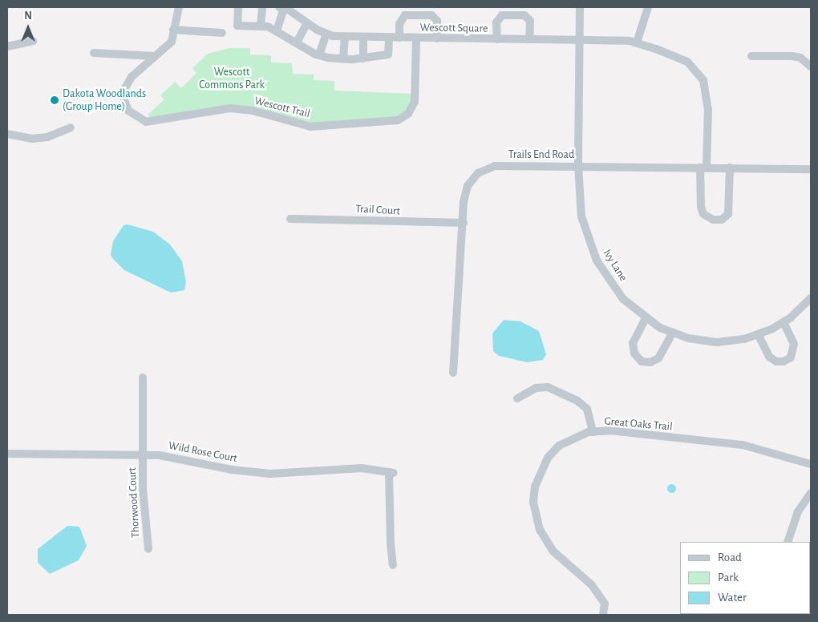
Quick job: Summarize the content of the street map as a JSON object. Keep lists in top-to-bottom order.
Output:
{
  "streets": {
    "street": [
      "Wescott Square",
      "Wescott Trail",
      "Trails End Road",
      "Trail Court",
      "Ivy Lane",
      "Great Oaks Trail",
      "Wild Rose Court",
      "Thorwood Court"
    ]
  },
  "crossings": [
    ["Wescott Square", "Wescott Trail"],
    ["Wescott Square", "Trails End Road"],
    ["Wescott Square", "Ivy Lane"],
    ["Trails End Road", "Trail Court"],
    ["Trails End Road", "Ivy Lane"],
    ["Wild Rose Court", "Thorwood Court"]
  ],
  "parks": ["Wescott Commons Park"],
  "places": ["Dakota Woodlands (Group Home)"],
  "legend": ["Road", "Park", "Water"],
  "north": "top"
}
